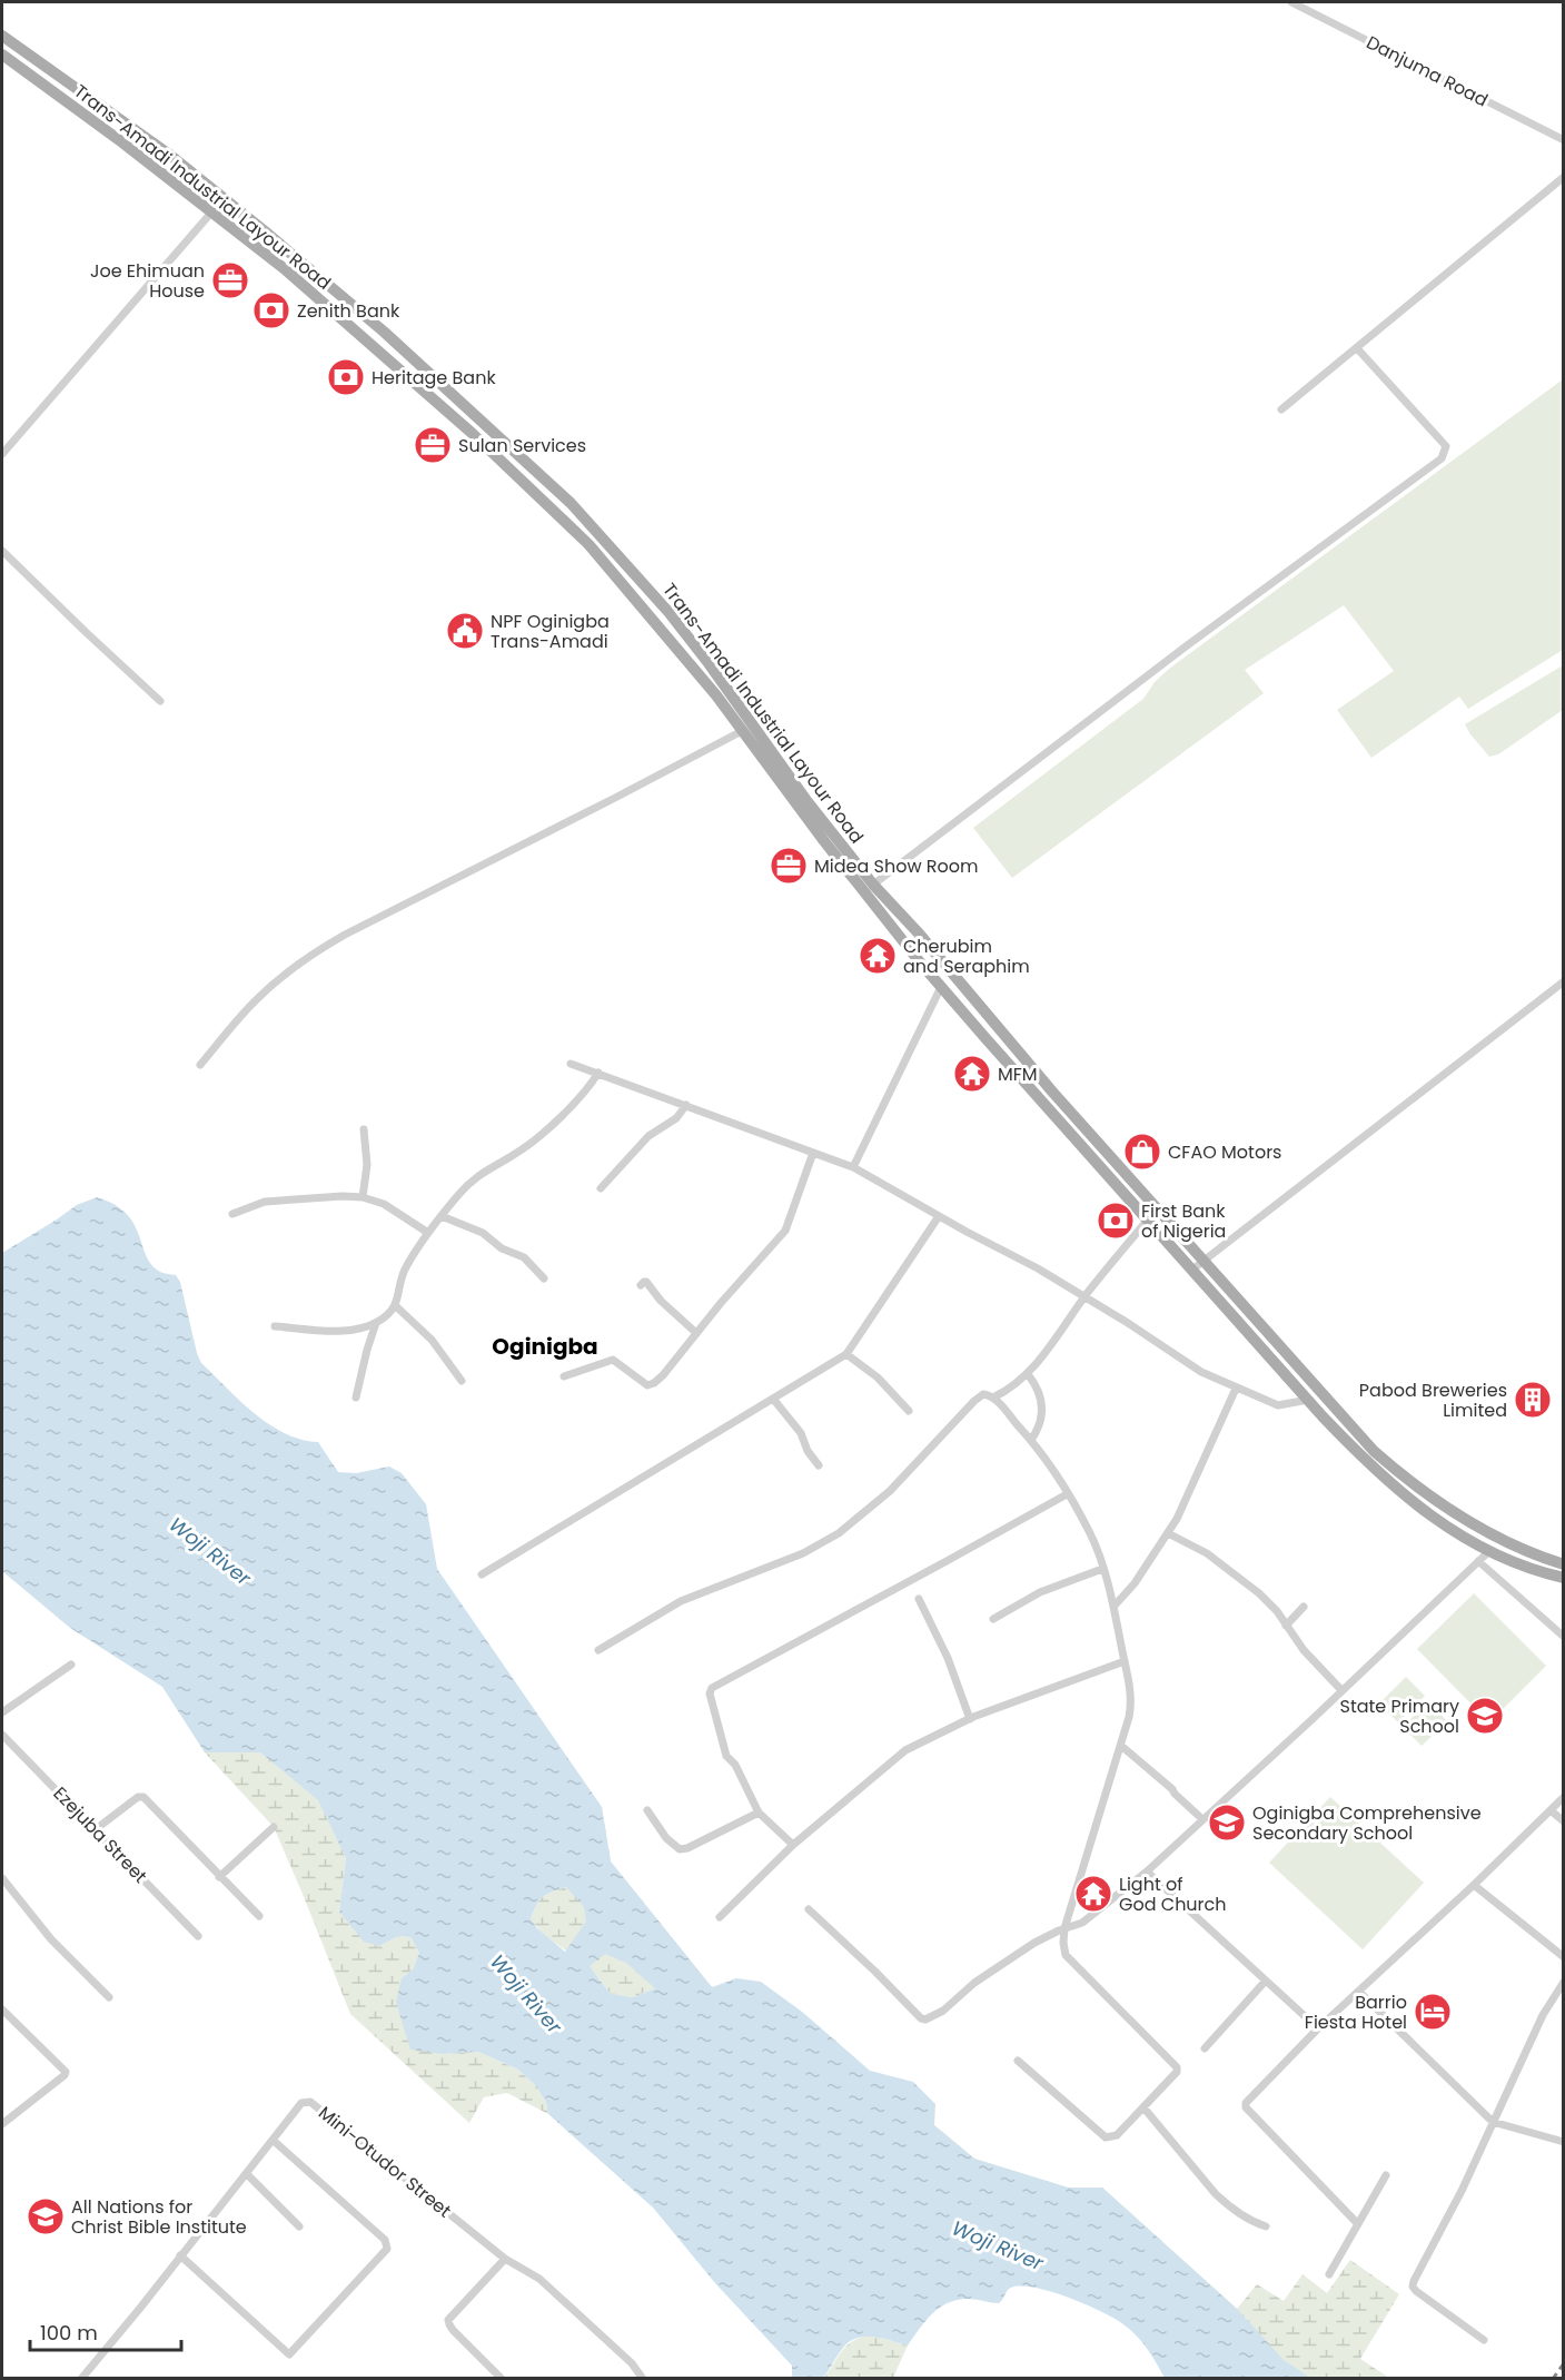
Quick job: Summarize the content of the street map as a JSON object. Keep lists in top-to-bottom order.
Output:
{
  "streets": {
    "main road": ["Trans-Amadi Industrial Layour Road"],
    "street": ["Danjuma Road", "Ezejuba Street", "Mini-Otudor Street"]
  },
  "districts": ["Oginigba"],
  "water": ["Woji River"],
  "places": {
    "office": ["Joe Ehimuan House", "Sulan Services", "Midea Show Room"],
    "bank": ["Zenith Bank", "Heritage Bank", "First Bank of Nigeria"],
    "public building": ["NPF Oginigba Trans-Amadi"],
    "temple": ["Cherubim and Seraphim", "MFM", "Light of God Church"],
    "shop": ["CFAO Motors"],
    "building": ["Pabod Breweries Limited"],
    "school or university": ["State Primary School", "Oginigba Comprehensive Secondary School", "All Nations for Christ Bible Institute"],
    "hotel": ["Barrio Fiesta Hotel"]
  },
  "scale_bar": "100 m"
}
